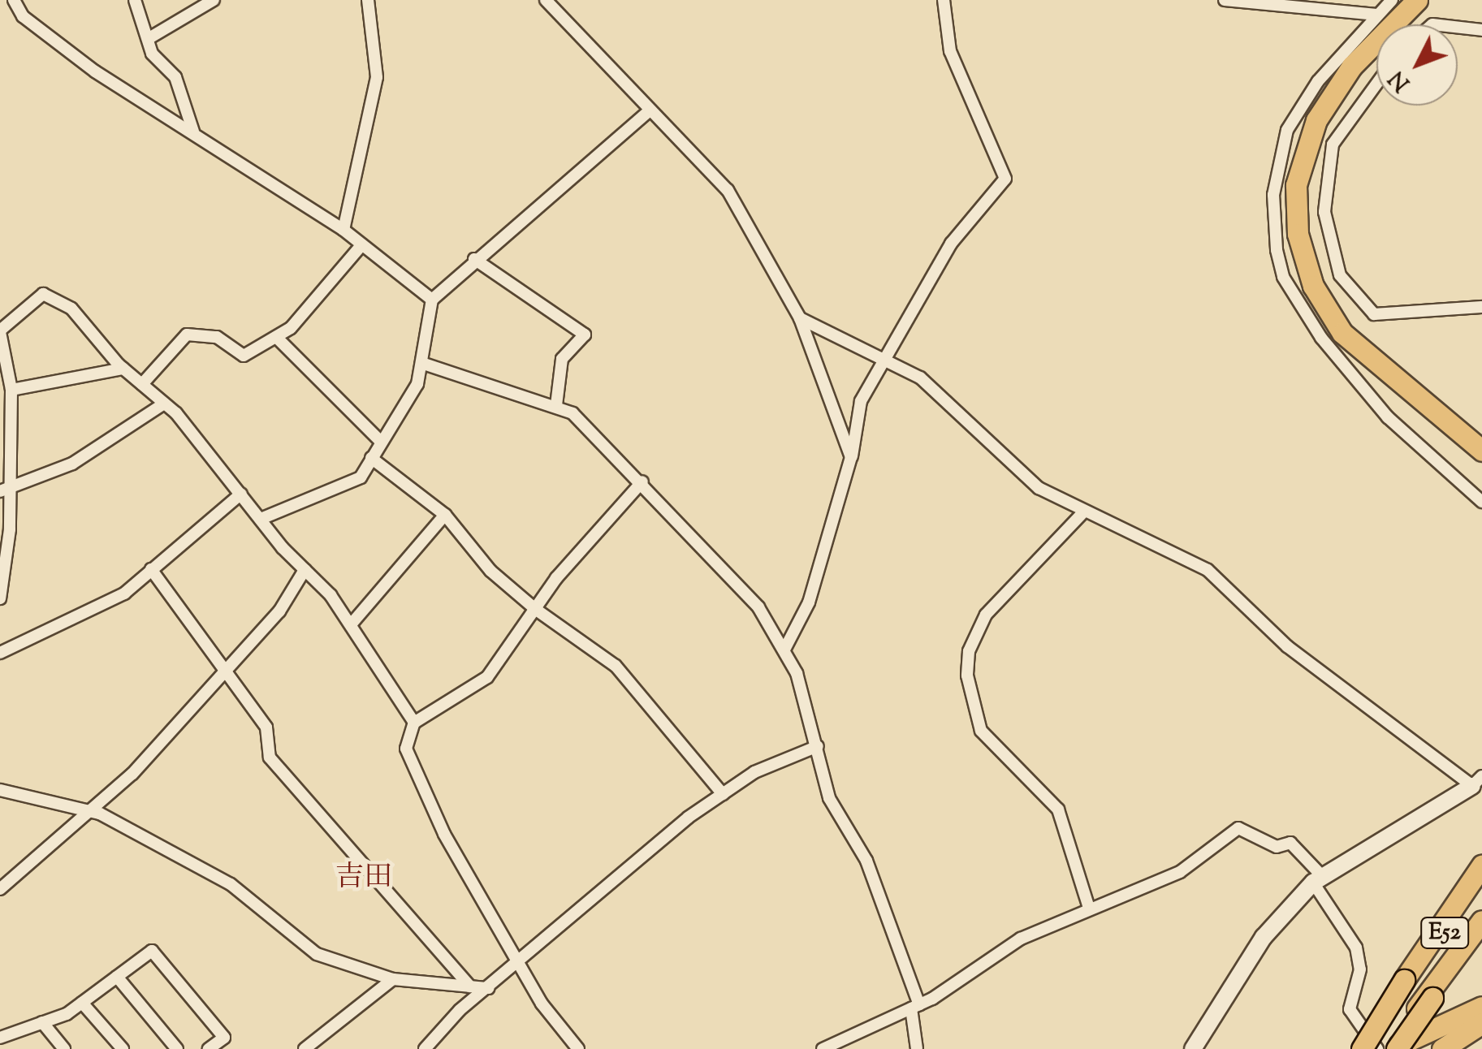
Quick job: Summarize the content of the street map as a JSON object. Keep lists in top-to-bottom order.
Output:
{
  "streets": {
    "highway": ["E52"]
  },
  "districts": ["吉田"],
  "north": "bottom left"
}
